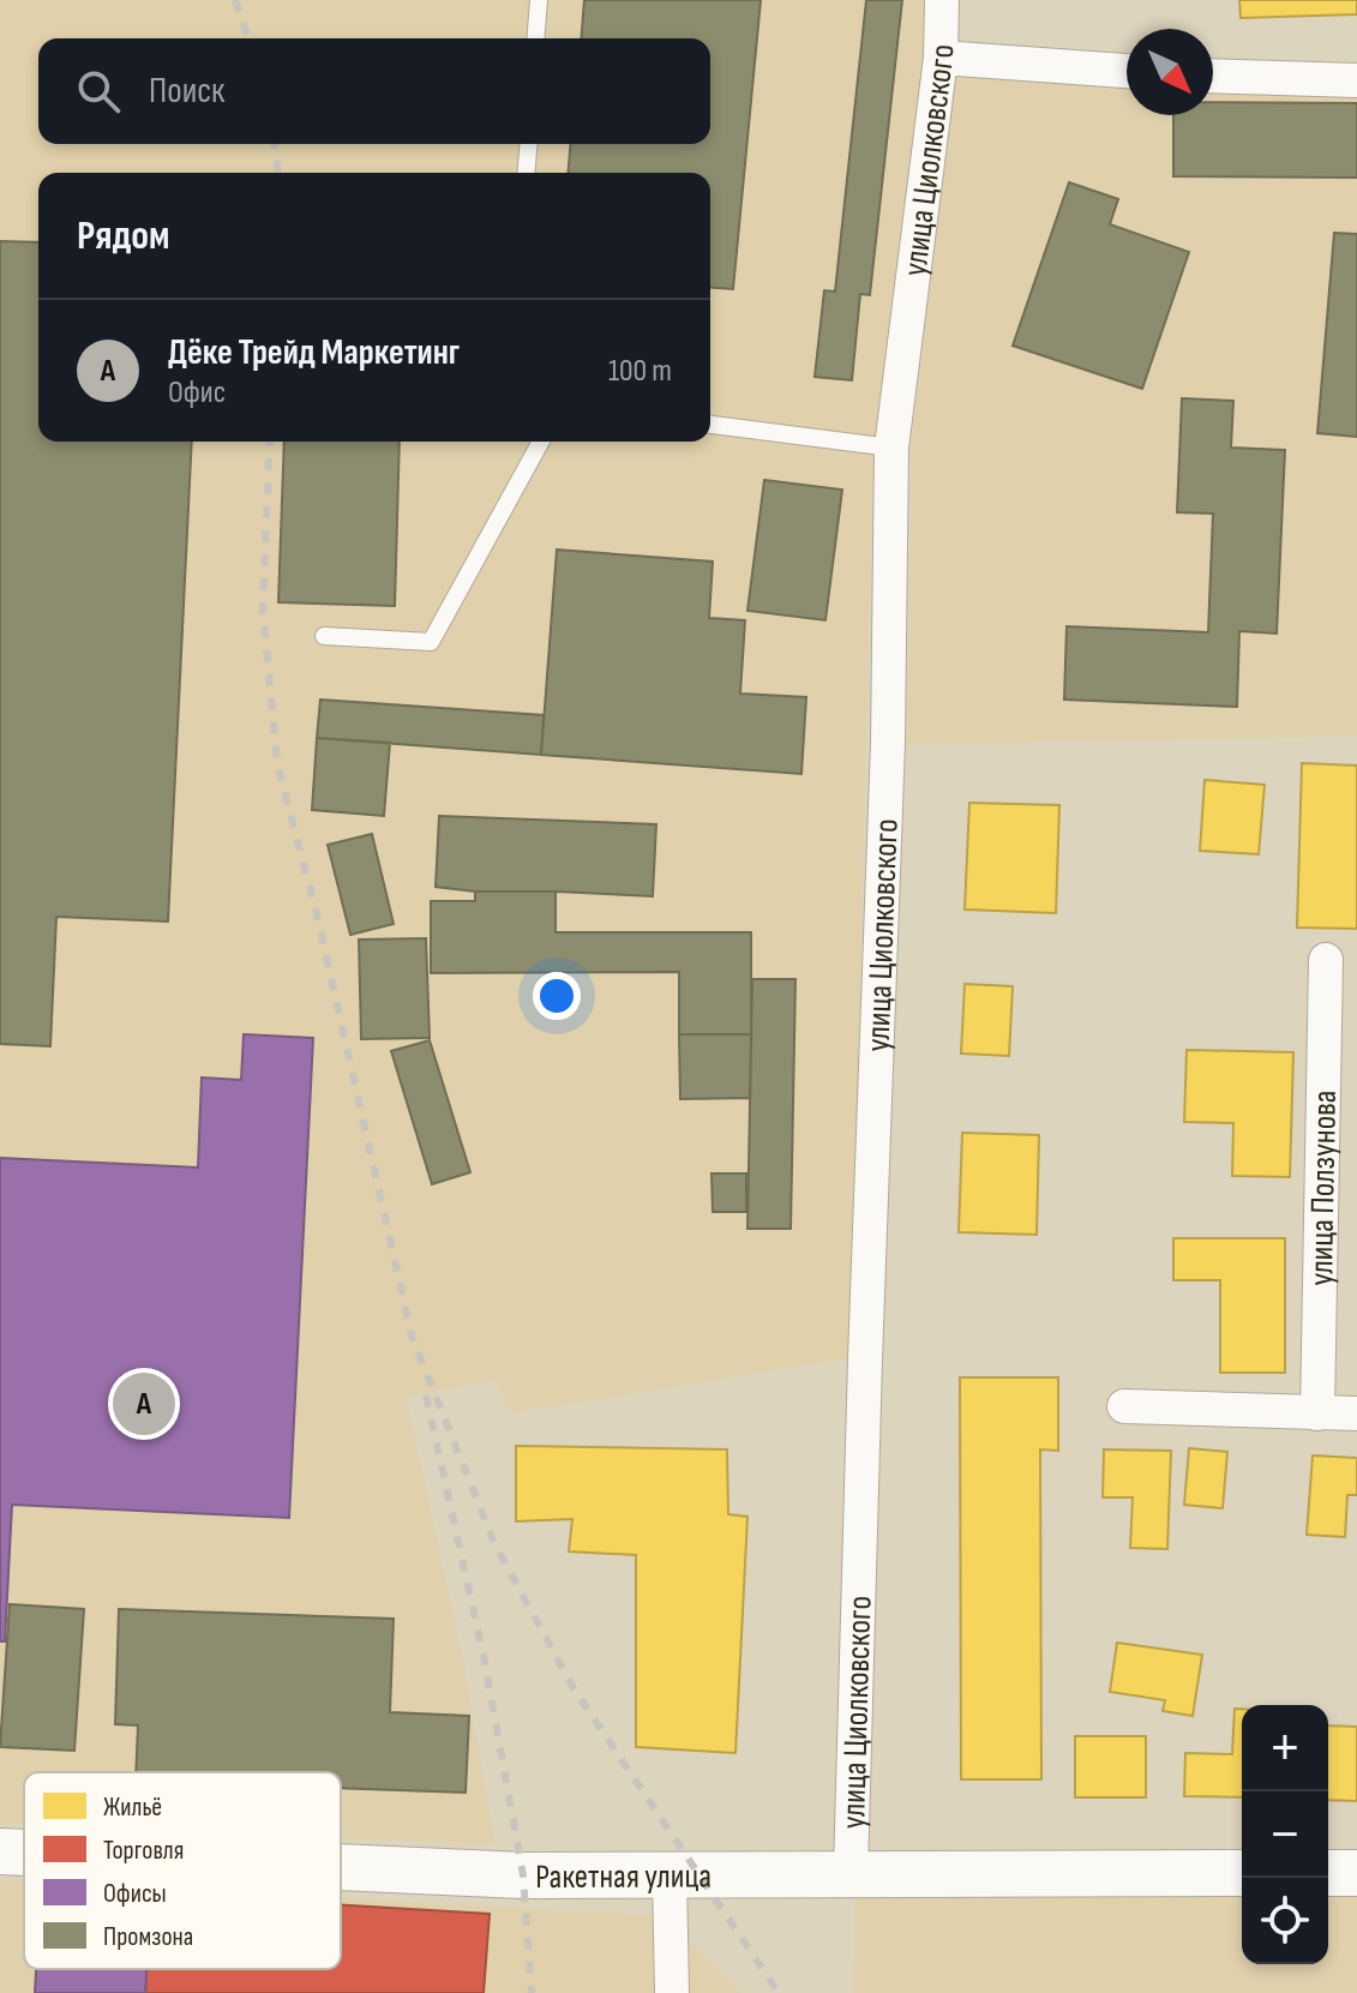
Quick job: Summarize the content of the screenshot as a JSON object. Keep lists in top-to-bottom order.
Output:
{
  "streets": {
    "street": ["улица Циолковского", "улица Ползунова", "Ракетная улица"]
  },
  "crossings": [
    ["улица Циолковского", "Ракетная улица"]
  ],
  "legend": [
    "Жильё",
    "Торговля",
    "Офисы",
    "Промзона"
  ],
  "north": "bottom right",
  "page": {
    "search": "Поиск",
    "heading": "Рядом",
    "list": [
      {
        "mark": "A",
        "name": "Дёке Трейд Маркетинг",
        "note": "Офис",
        "value": "100 m"
      }
    ],
    "pins": "A",
    "map_buttons": ["+", "−"]
  }
}
